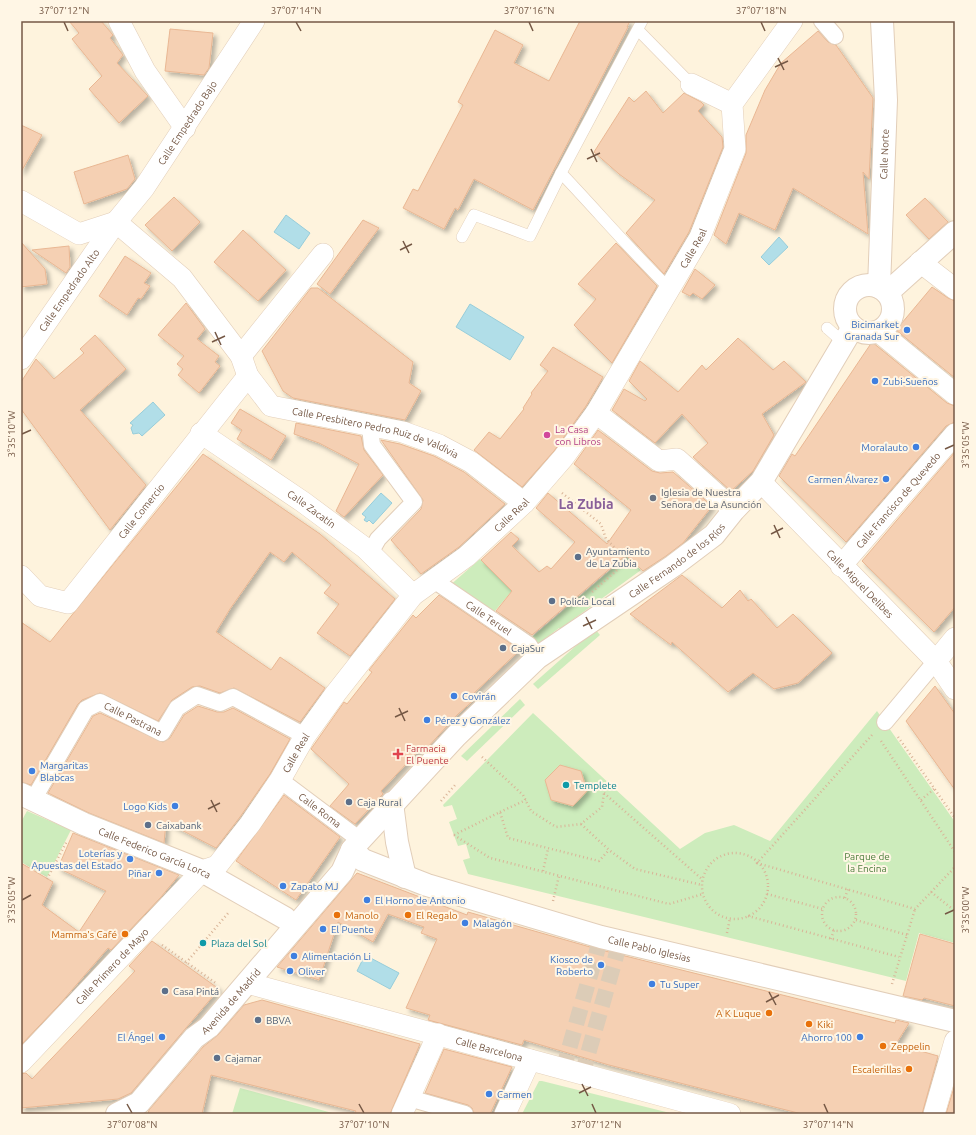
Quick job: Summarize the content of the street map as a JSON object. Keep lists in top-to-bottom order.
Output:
{
  "streets": {
    "street": [
      "Calle Empedrado Bajo",
      "Calle Norte",
      "Calle Real",
      "Calle Empedrado Alto",
      "Calle Presbitero Pedro Ruiz de Valdivia",
      "Calle Francisco de Quevedo",
      "Calle Zacatín",
      "Calle Comercio",
      "Calle Fernando de los Ríos",
      "Calle Miguel Delibes",
      "Calle Teruel",
      "Calle Pastrana",
      "Calle Roma",
      "Calle Federico García Lorca",
      "Calle Pablo Iglesias",
      "Calle Primero de Mayo",
      "Avenida de Madrid",
      "Calle Barcelona"
    ]
  },
  "crossings": [
    ["Calle Empedrado Bajo", "Calle Empedrado Alto"],
    ["Calle Empedrado Bajo", "Calle Presbitero Pedro Ruiz de Valdivia"],
    ["Calle Norte", "Calle Fernando de los Ríos"],
    ["Calle Real", "Calle Presbitero Pedro Ruiz de Valdivia"],
    ["Calle Real", "Calle Zacatín"],
    ["Calle Real", "Calle Teruel"],
    ["Calle Real", "Calle Pastrana"],
    ["Calle Real", "Calle Roma"],
    ["Calle Real", "Calle Federico García Lorca"],
    ["Calle Real", "Calle Primero de Mayo"],
    ["Calle Empedrado Alto", "Calle Presbitero Pedro Ruiz de Valdivia"],
    ["Calle Presbitero Pedro Ruiz de Valdivia", "Calle Comercio"],
    ["Calle Francisco de Quevedo", "Calle Miguel Delibes"],
    ["Calle Zacatín", "Calle Comercio"],
    ["Calle Fernando de los Ríos", "Calle Miguel Delibes"],
    ["Calle Fernando de los Ríos", "Calle Teruel"],
    ["Calle Fernando de los Ríos", "Calle Roma"],
    ["Calle Fernando de los Ríos", "Calle Federico García Lorca"],
    ["Calle Fernando de los Ríos", "Calle Pablo Iglesias"],
    ["Calle Fernando de los Ríos", "Avenida de Madrid"],
    ["Calle Pastrana", "Calle Federico García Lorca"],
    ["Calle Roma", "Calle Pablo Iglesias"],
    ["Calle Federico García Lorca", "Calle Primero de Mayo"],
    ["Calle Federico García Lorca", "Avenida de Madrid"],
    ["Avenida de Madrid", "Calle Barcelona"]
  ],
  "districts": ["La Zubia"],
  "parks": ["Parque de la Encina"],
  "places": {
    "other": [
      "Bicimarket Granada Sur",
      "Zubi-Sueños",
      "La Casa con Libros",
      "Moralauto",
      "Carmen Álvarez",
      "Iglesia de Nuestra Señora de La Asunción",
      "Ayuntamiento de La Zubia",
      "Policía Local",
      "CajaSur",
      "Covirán",
      "Pérez y González",
      "Margaritas Blabcas",
      "Templete",
      "Caja Rural",
      "Logo Kids",
      "Caixabank",
      "Loterías y Apuestas del Estado",
      "Piñar",
      "Zapato MJ",
      "El Horno de Antonio",
      "Manolo",
      "El Regalo",
      "Malagón",
      "El Puente",
      "Mamma's Café",
      "Plaza del Sol",
      "Alimentación Li",
      "Kiosco de Roberto",
      "Oliver",
      "Tu Super",
      "Casa Pintá",
      "A K Luque",
      "BBVA",
      "Kiki",
      "El Ángel",
      "Ahorro 100",
      "Zeppelin",
      "Cajamar",
      "Escalerillas",
      "Carmen"
    ],
    "health": ["Farmacia El Puente"]
  },
  "coordinates": [
    "37°07'12\"N",
    "37°07'14\"N",
    "37°07'16\"N",
    "37°07'18\"N",
    "3°35'10\"W",
    "3°35'05\"W",
    "3°35'00\"W",
    "37°07'08\"N",
    "37°07'10\"N"
  ]
}
